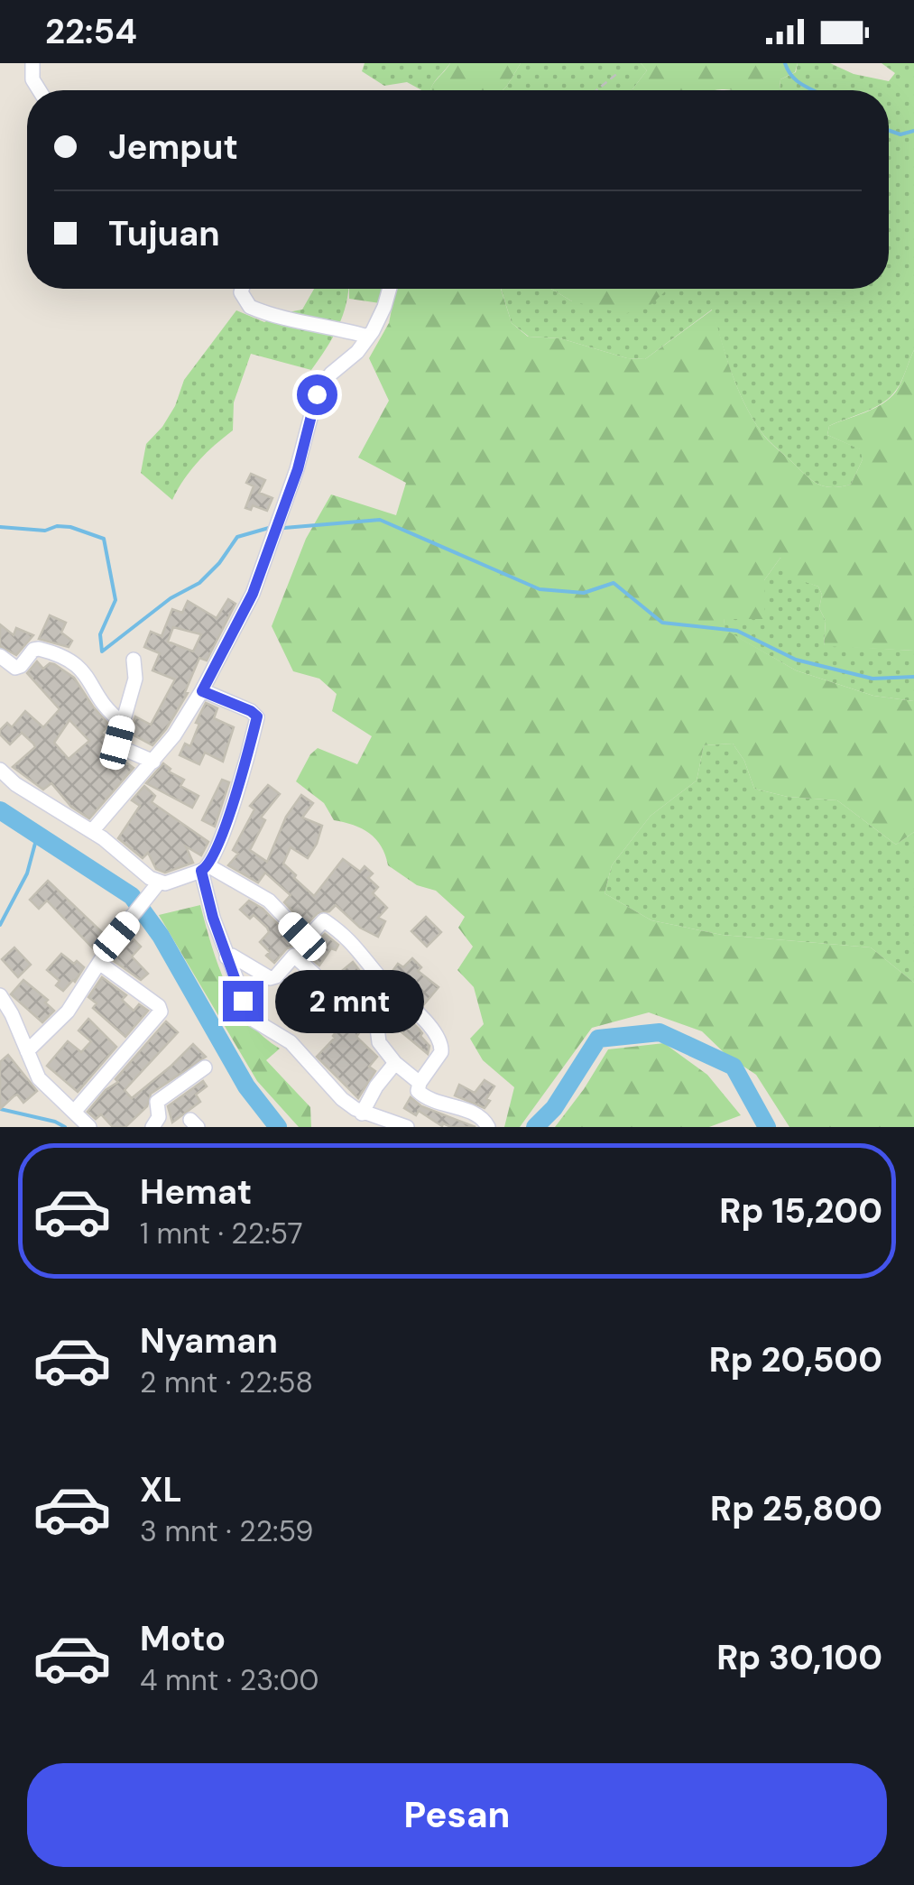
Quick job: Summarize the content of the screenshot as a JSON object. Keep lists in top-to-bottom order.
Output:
{
  "page": {
    "status": "22:54",
    "banner": ["Jemput", "Tujuan"],
    "bubble": "2 mnt",
    "list": [
      {
        "name": "Hemat",
        "note": "1 mnt · 22:57",
        "value": "Rp 15,200"
      },
      {
        "name": "Nyaman",
        "note": "2 mnt · 22:58",
        "value": "Rp 20,500"
      },
      {
        "name": "XL",
        "note": "3 mnt · 22:59",
        "value": "Rp 25,800"
      },
      {
        "name": "Moto",
        "note": "4 mnt · 23:00",
        "value": "Rp 30,100"
      }
    ],
    "buttons": "Pesan"
  }
}
